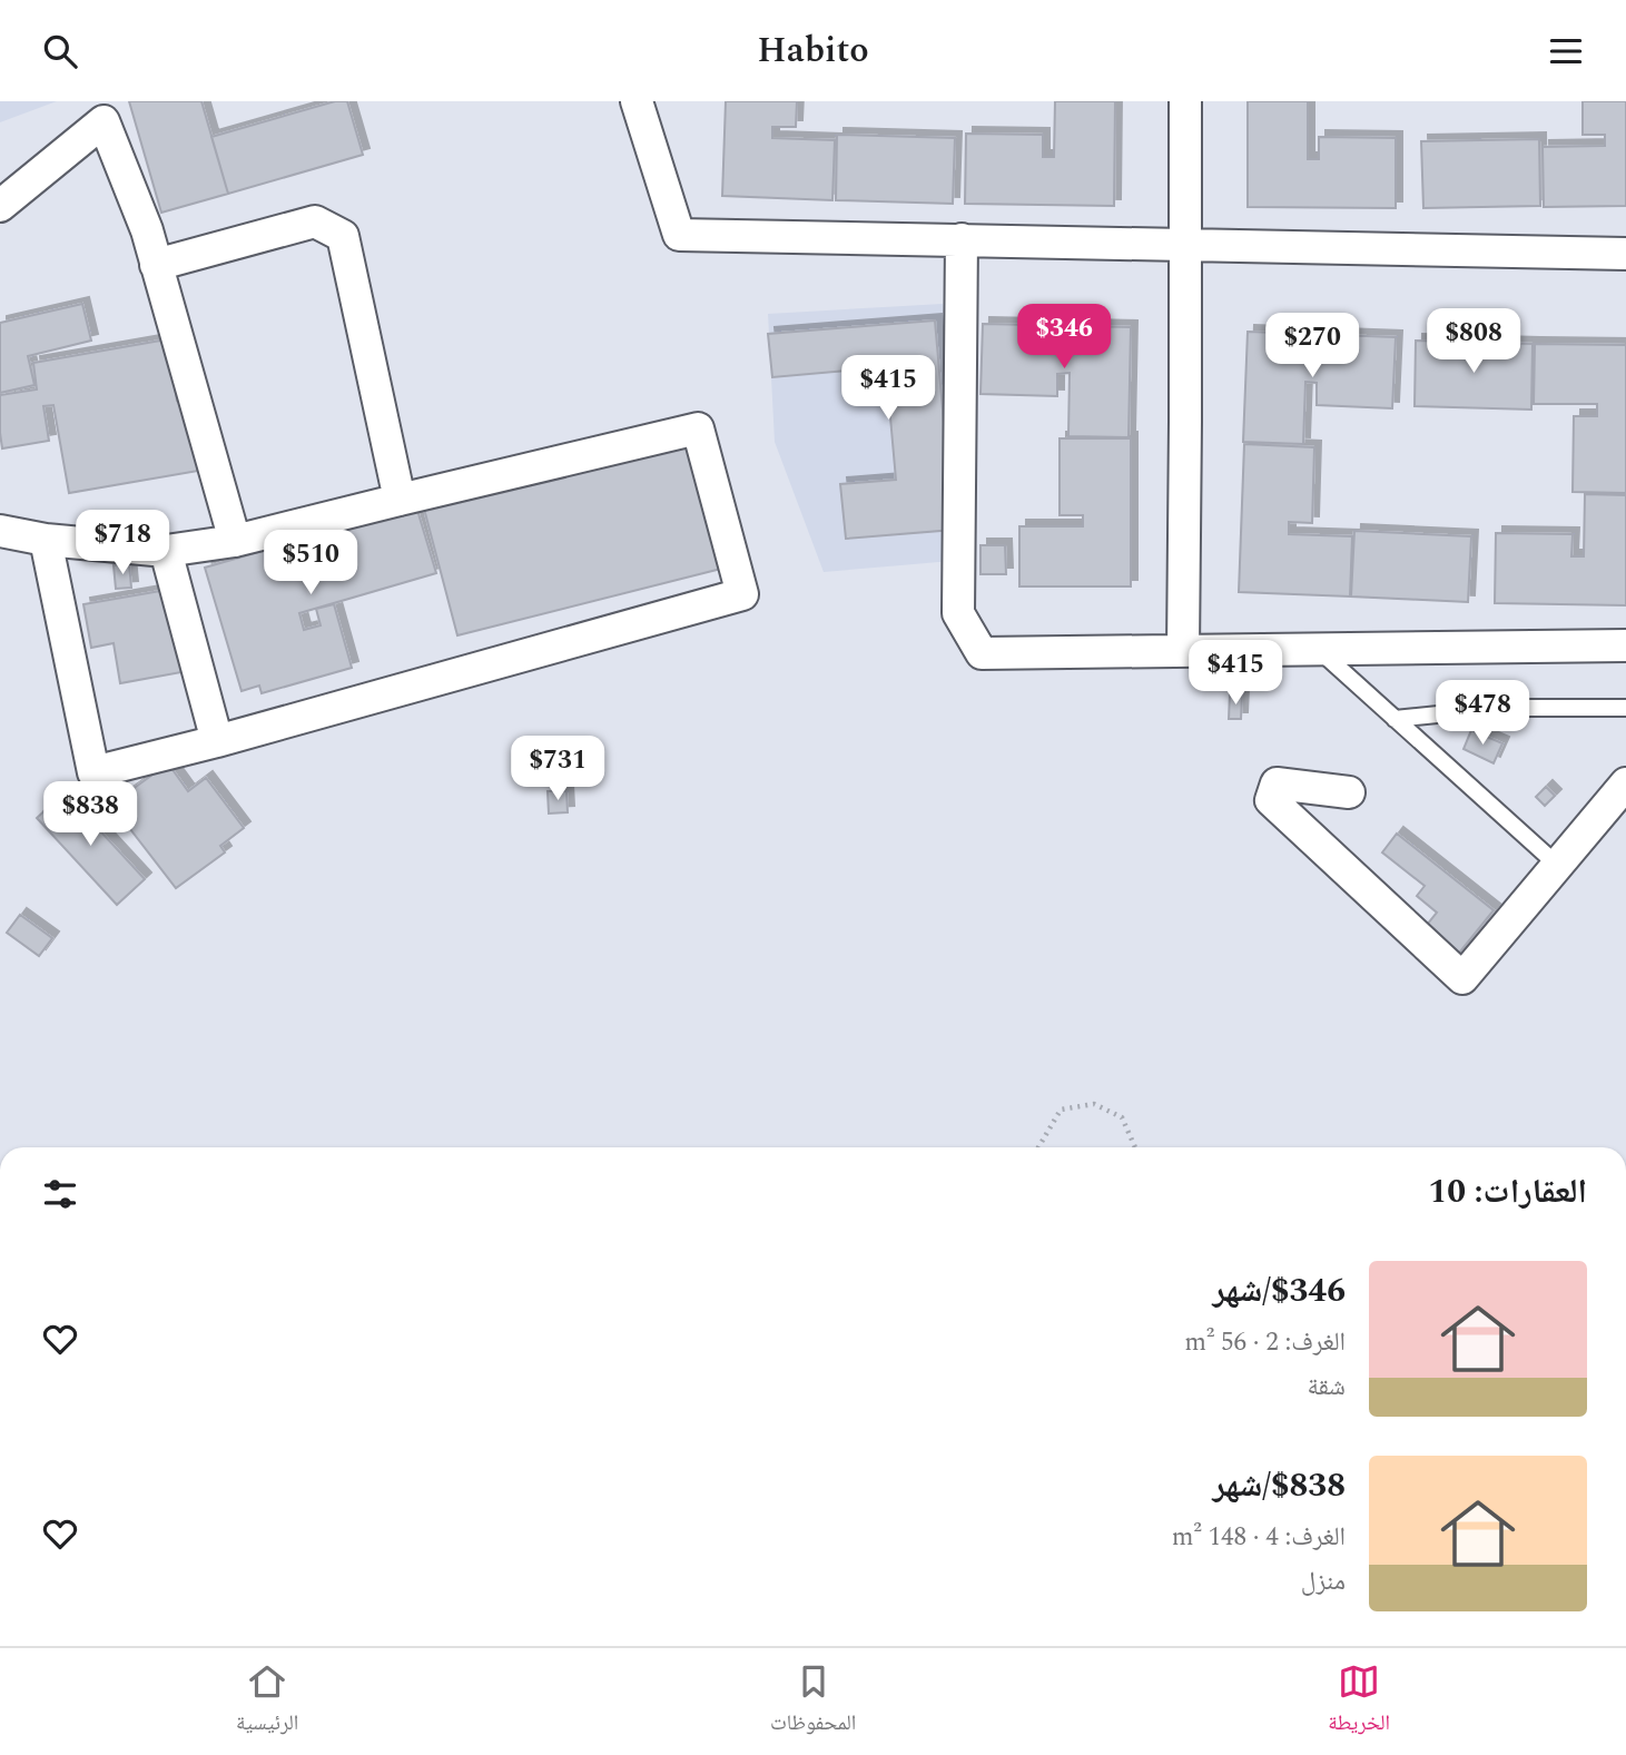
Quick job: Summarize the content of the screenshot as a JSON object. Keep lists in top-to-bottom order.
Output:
{
  "page": {
    "header": "Habito",
    "price": [
      "$346",
      "$808",
      "$270",
      "$415",
      "$718",
      "$510",
      "$415",
      "$478",
      "$731",
      "$838"
    ],
    "heading": "العقارات: 10",
    "list": [
      {
        "name": "$346/شهر",
        "note": "الغرف: 2 · 56 m² · شقة"
      },
      {
        "name": "$838/شهر",
        "note": "الغرف: 4 · 148 m² · منزل"
      }
    ],
    "tabs": ["الخريطة", "المحفوظات", "الرئيسية"]
  }
}
